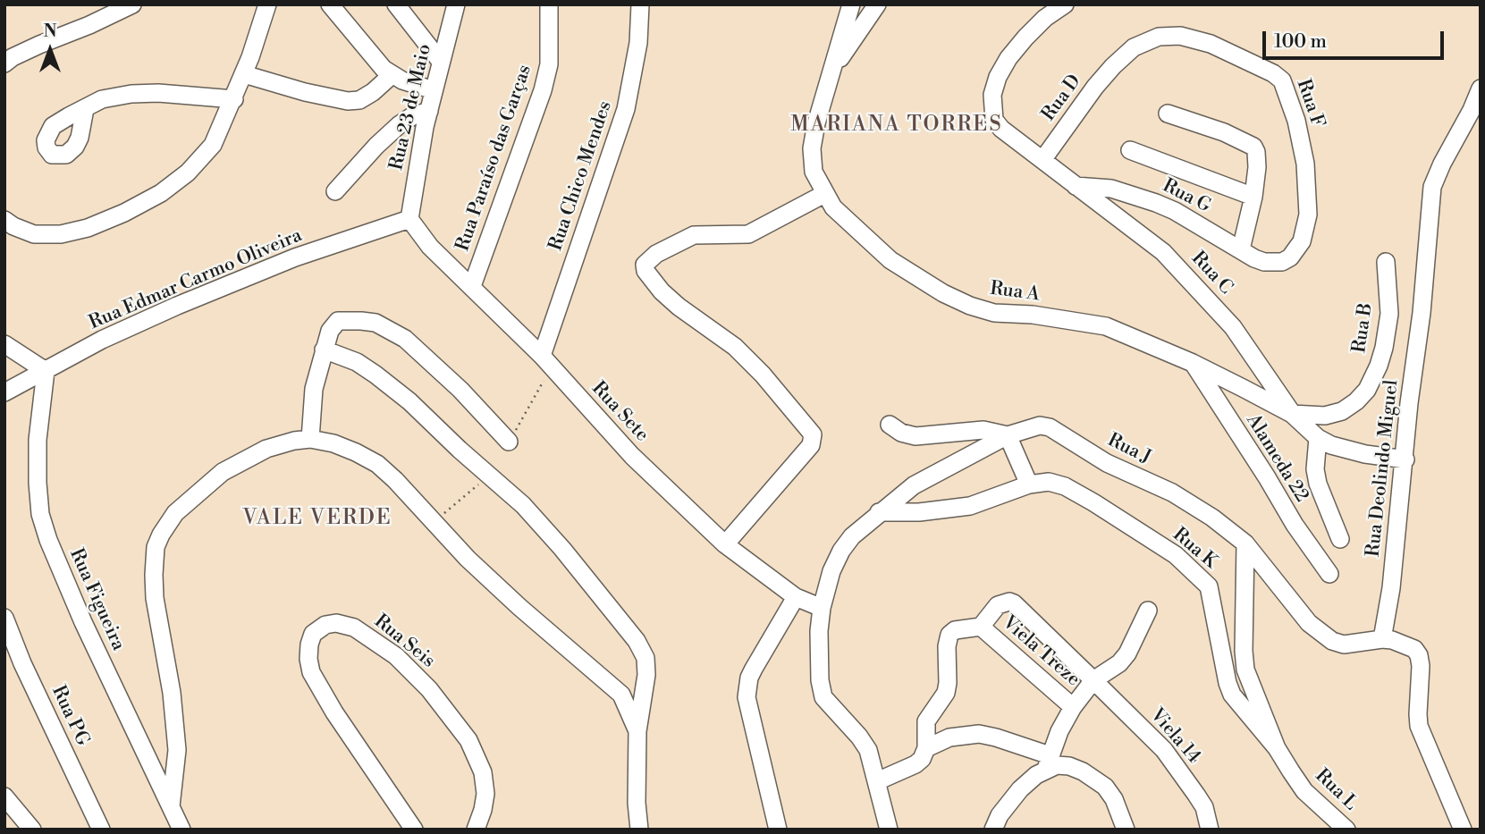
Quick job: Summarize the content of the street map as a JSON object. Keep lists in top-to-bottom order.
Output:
{
  "streets": {
    "street": [
      "Rua D",
      "Rua F",
      "Rua 23 de Maio",
      "Rua Paraíso das Garças",
      "Rua Chico Mendes",
      "Rua G",
      "Rua C",
      "Rua Edmar Carmo Oliveira",
      "Rua A",
      "Rua B",
      "Rua Sete",
      "Rua J",
      "Alameda 22",
      "Rua Deolindo Miguel",
      "Rua K",
      "Rua Figueira",
      "Rua Seis",
      "Viela Treze",
      "Rua PG",
      "Viela 14",
      "Rua L"
    ]
  },
  "crossings": [
    ["Rua D", "Rua F"],
    ["Rua F", "Rua G"],
    ["Rua 23 de Maio", "Rua Edmar Carmo Oliveira"],
    ["Rua 23 de Maio", "Rua Sete"],
    ["Rua Paraíso das Garças", "Rua Sete"],
    ["Rua Chico Mendes", "Rua Sete"],
    ["Rua G", "Rua C"],
    ["Rua C", "Rua A"],
    ["Rua C", "Rua B"],
    ["Rua Edmar Carmo Oliveira", "Rua Sete"],
    ["Rua Edmar Carmo Oliveira", "Rua Figueira"],
    ["Rua A", "Rua B"],
    ["Rua A", "Alameda 22"],
    ["Rua A", "Rua Deolindo Miguel"],
    ["Rua Sete", "Rua J"],
    ["Rua J", "Rua Deolindo Miguel"],
    ["Rua J", "Rua K"],
    ["Rua K", "Rua L"],
    ["Viela Treze", "Viela 14"]
  ],
  "districts": ["MARIANA TORRES", "VALE VERDE"],
  "scale_bar": "100 m",
  "north": "top"
}
